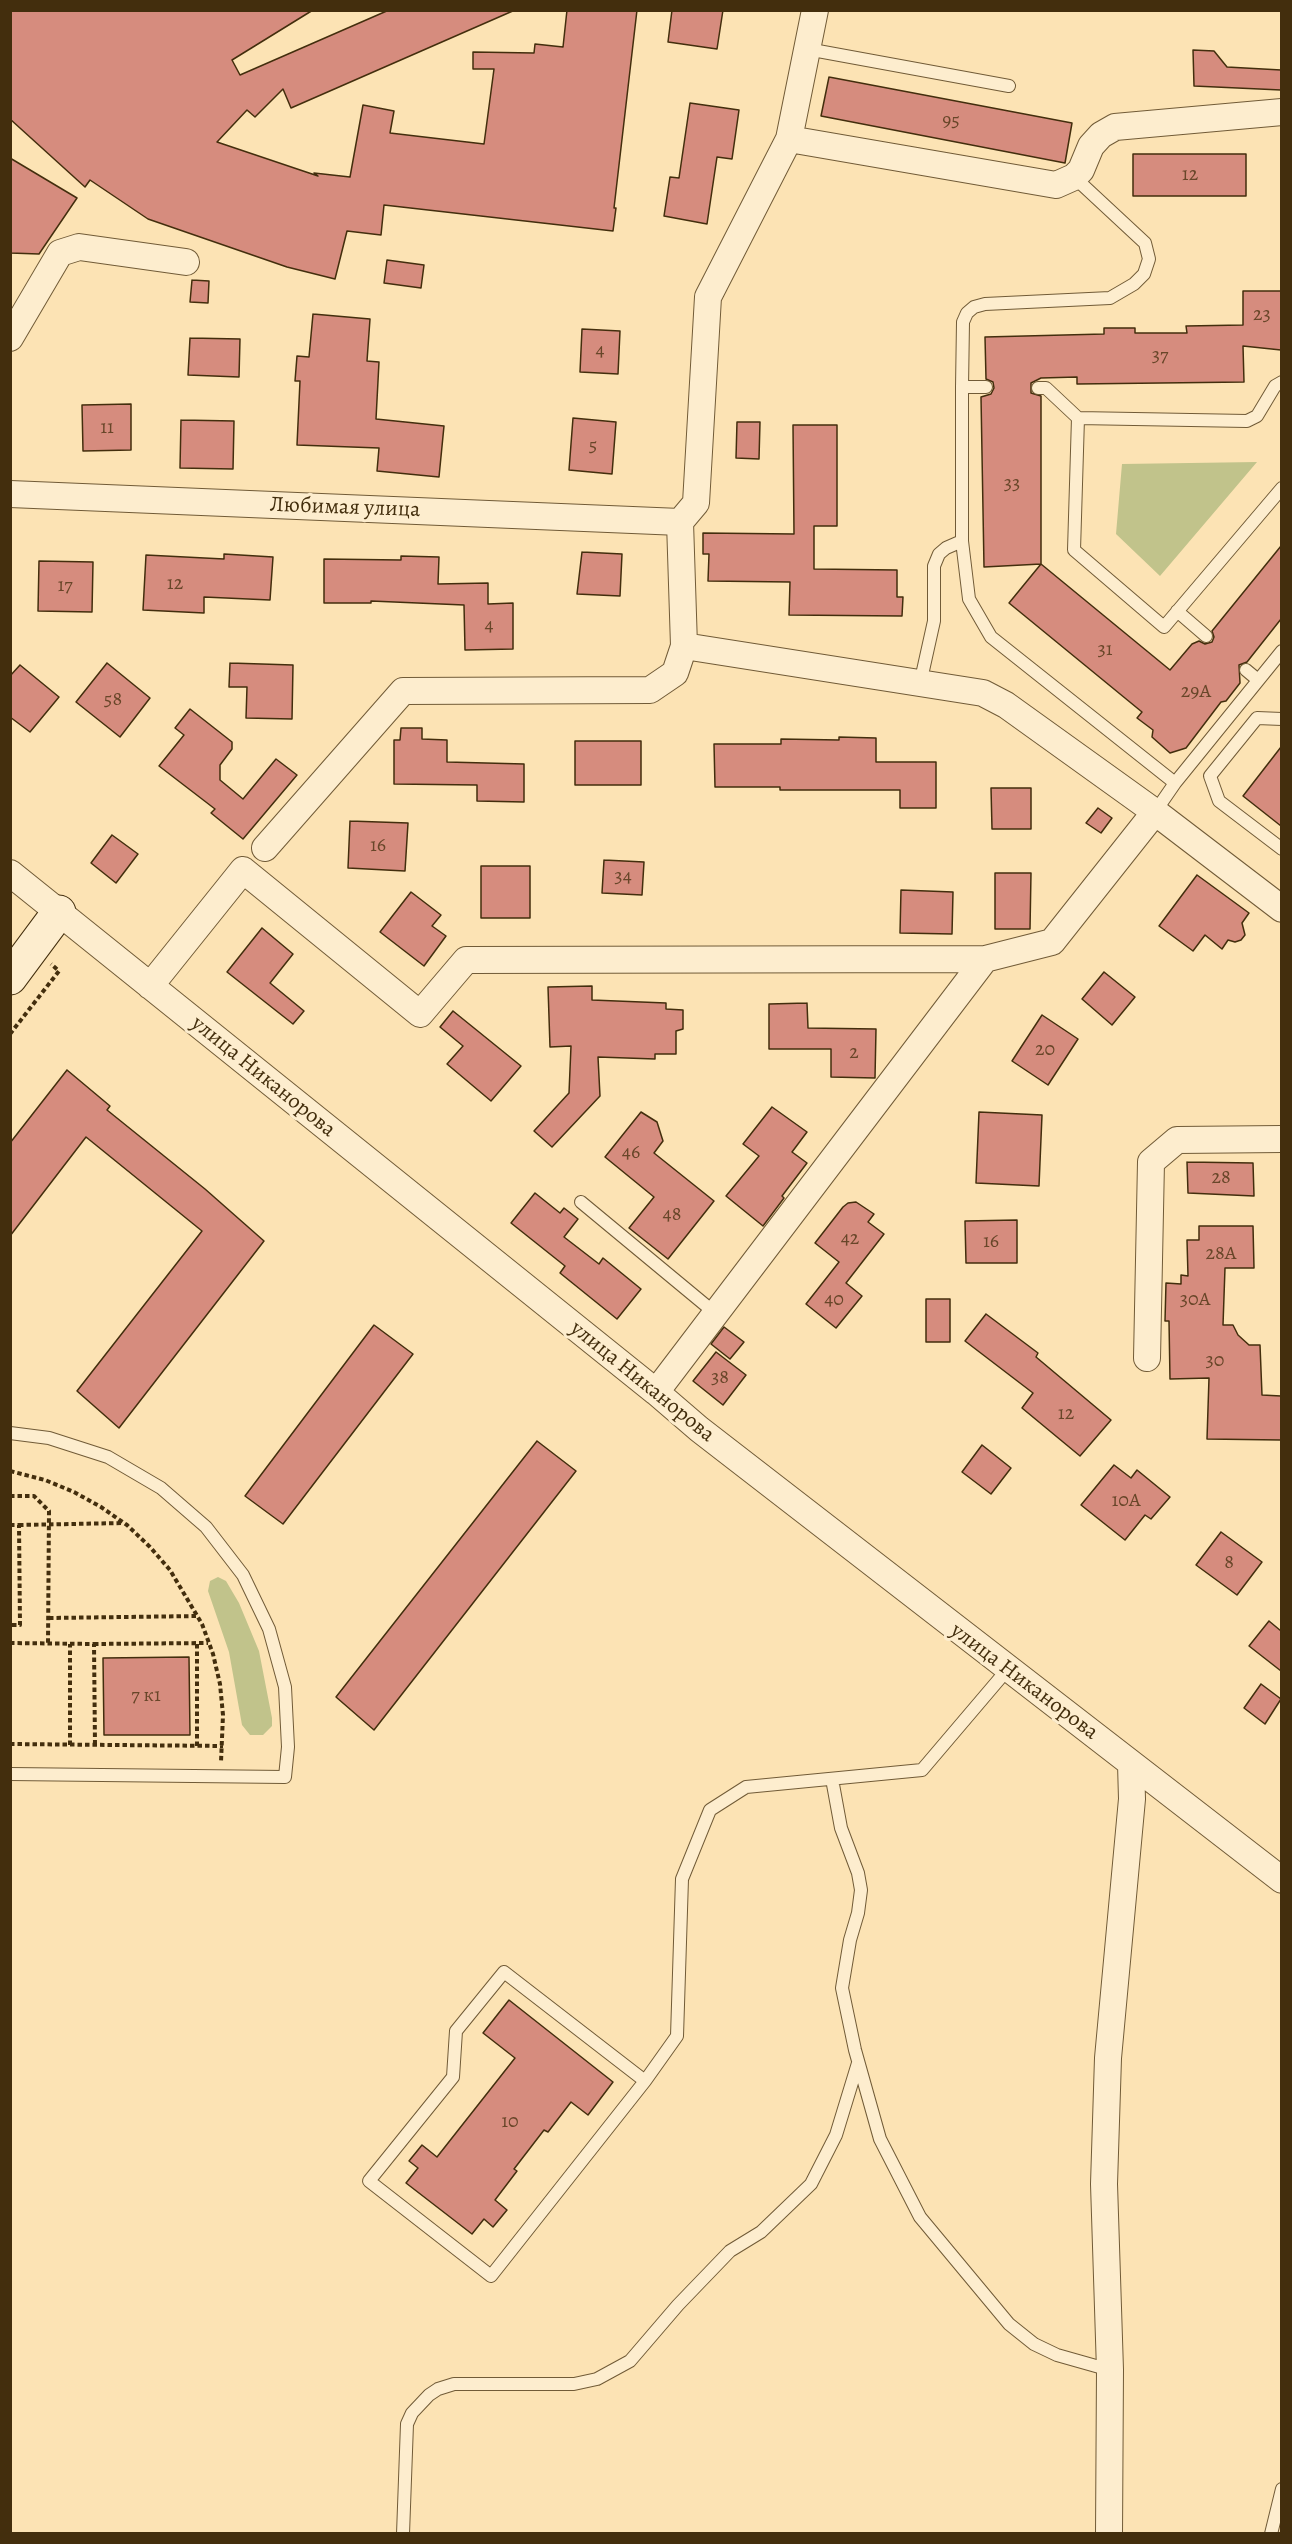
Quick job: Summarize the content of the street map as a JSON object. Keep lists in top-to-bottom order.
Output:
{
  "streets": {
    "street": ["Любимая улица", "улица Никанорова"]
  },
  "house_numbers": [
    "95",
    "12",
    "23",
    "4",
    "37",
    "11",
    "5",
    "33",
    "12",
    "17",
    "4",
    "31",
    "29А",
    "58",
    "16",
    "34",
    "20",
    "2",
    "46",
    "28",
    "48",
    "42",
    "16",
    "28А",
    "40",
    "30А",
    "30",
    "38",
    "12",
    "10А",
    "8",
    "7 к1",
    "10"
  ]
}
